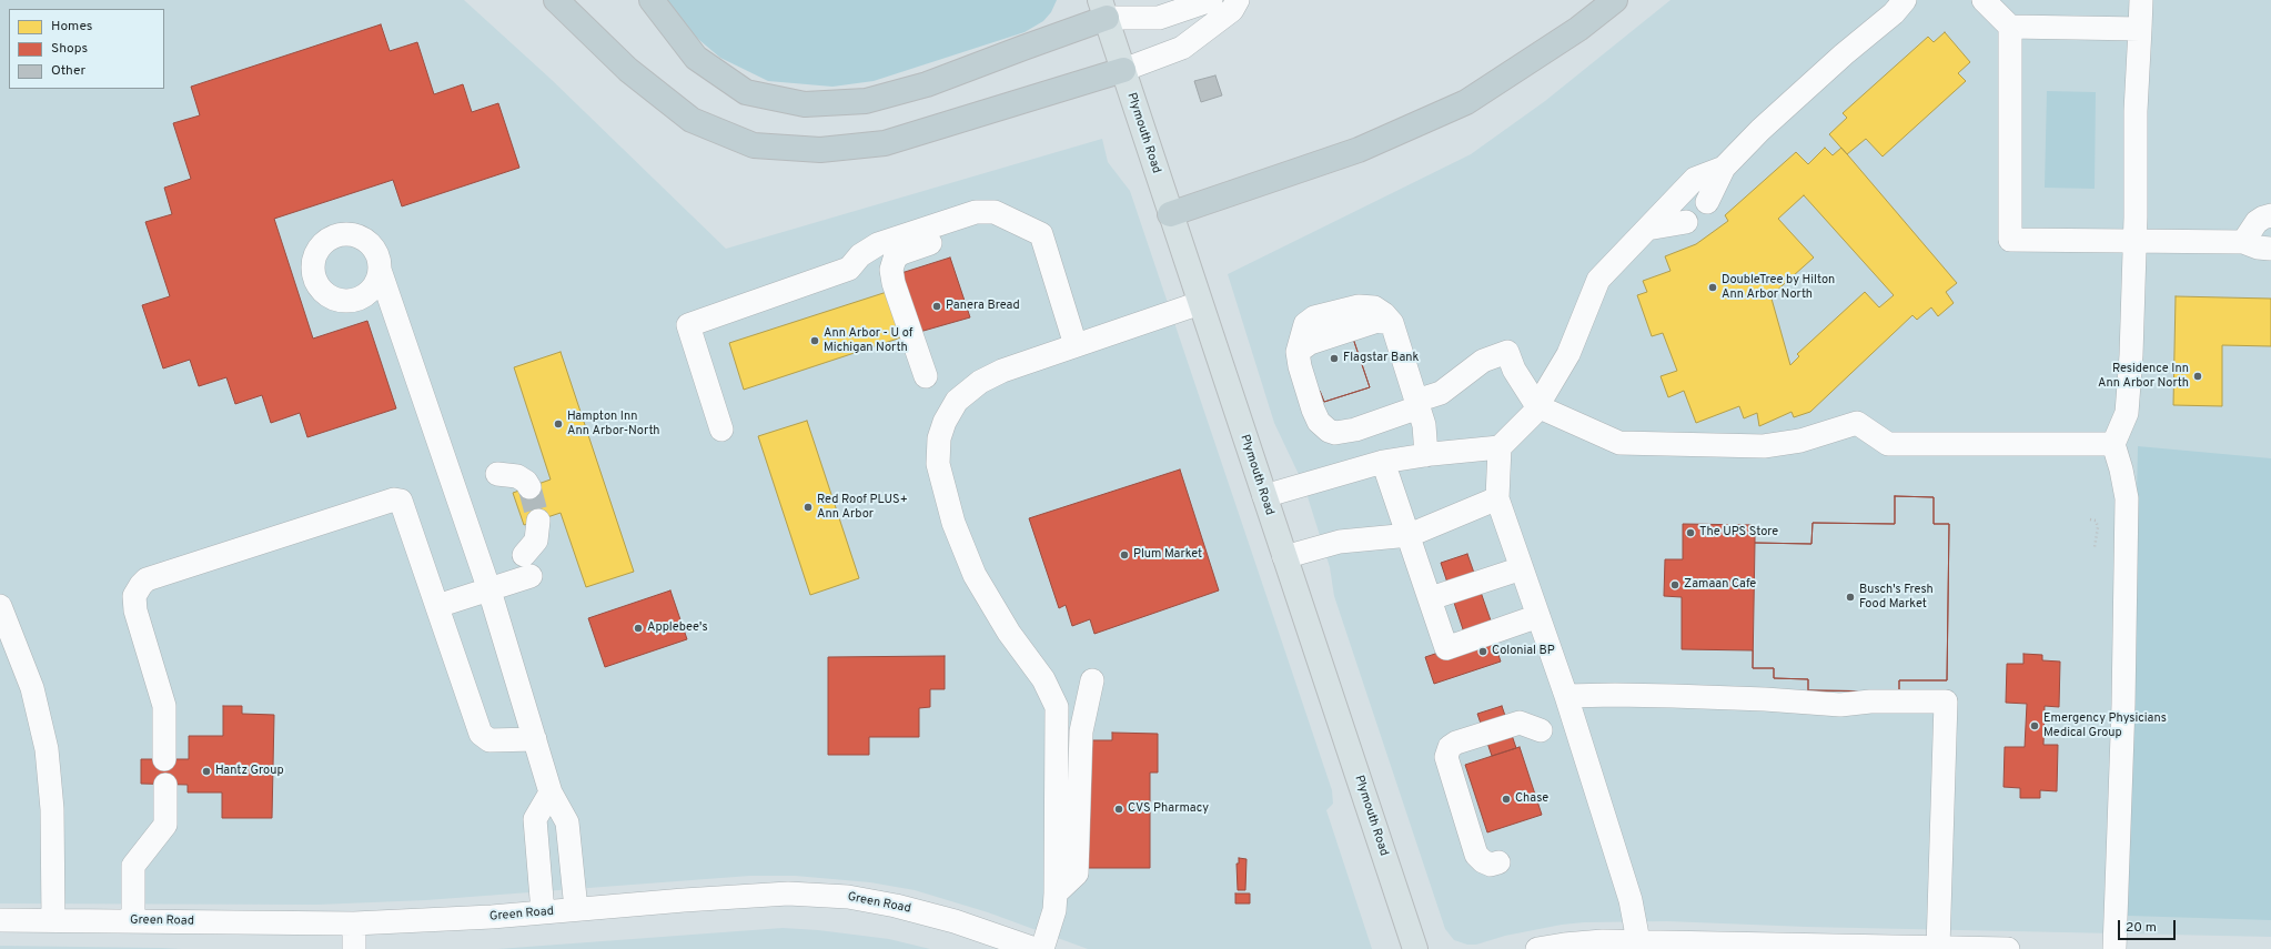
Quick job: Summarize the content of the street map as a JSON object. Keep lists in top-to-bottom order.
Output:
{
  "streets": {
    "main road": ["Plymouth Road"],
    "street": ["Green Road"]
  },
  "places": [
    "DoubleTree by Hilton Ann Arbor North",
    "Panera Bread",
    "Ann Arbor - U of Michigan North",
    "Flagstar Bank",
    "Residence Inn Ann Arbor North",
    "Hampton Inn Ann Arbor-North",
    "Red Roof PLUS+ Ann Arbor",
    "The UPS Store",
    "Plum Market",
    "Zamaan Cafe",
    "Busch's Fresh Food Market",
    "Applebee's",
    "Colonial BP",
    "Emergency Physicians Medical Group",
    "Hantz Group",
    "Chase",
    "CVS Pharmacy"
  ],
  "legend": ["Homes", "Shops", "Other"],
  "scale_bar": "20 m"
}
